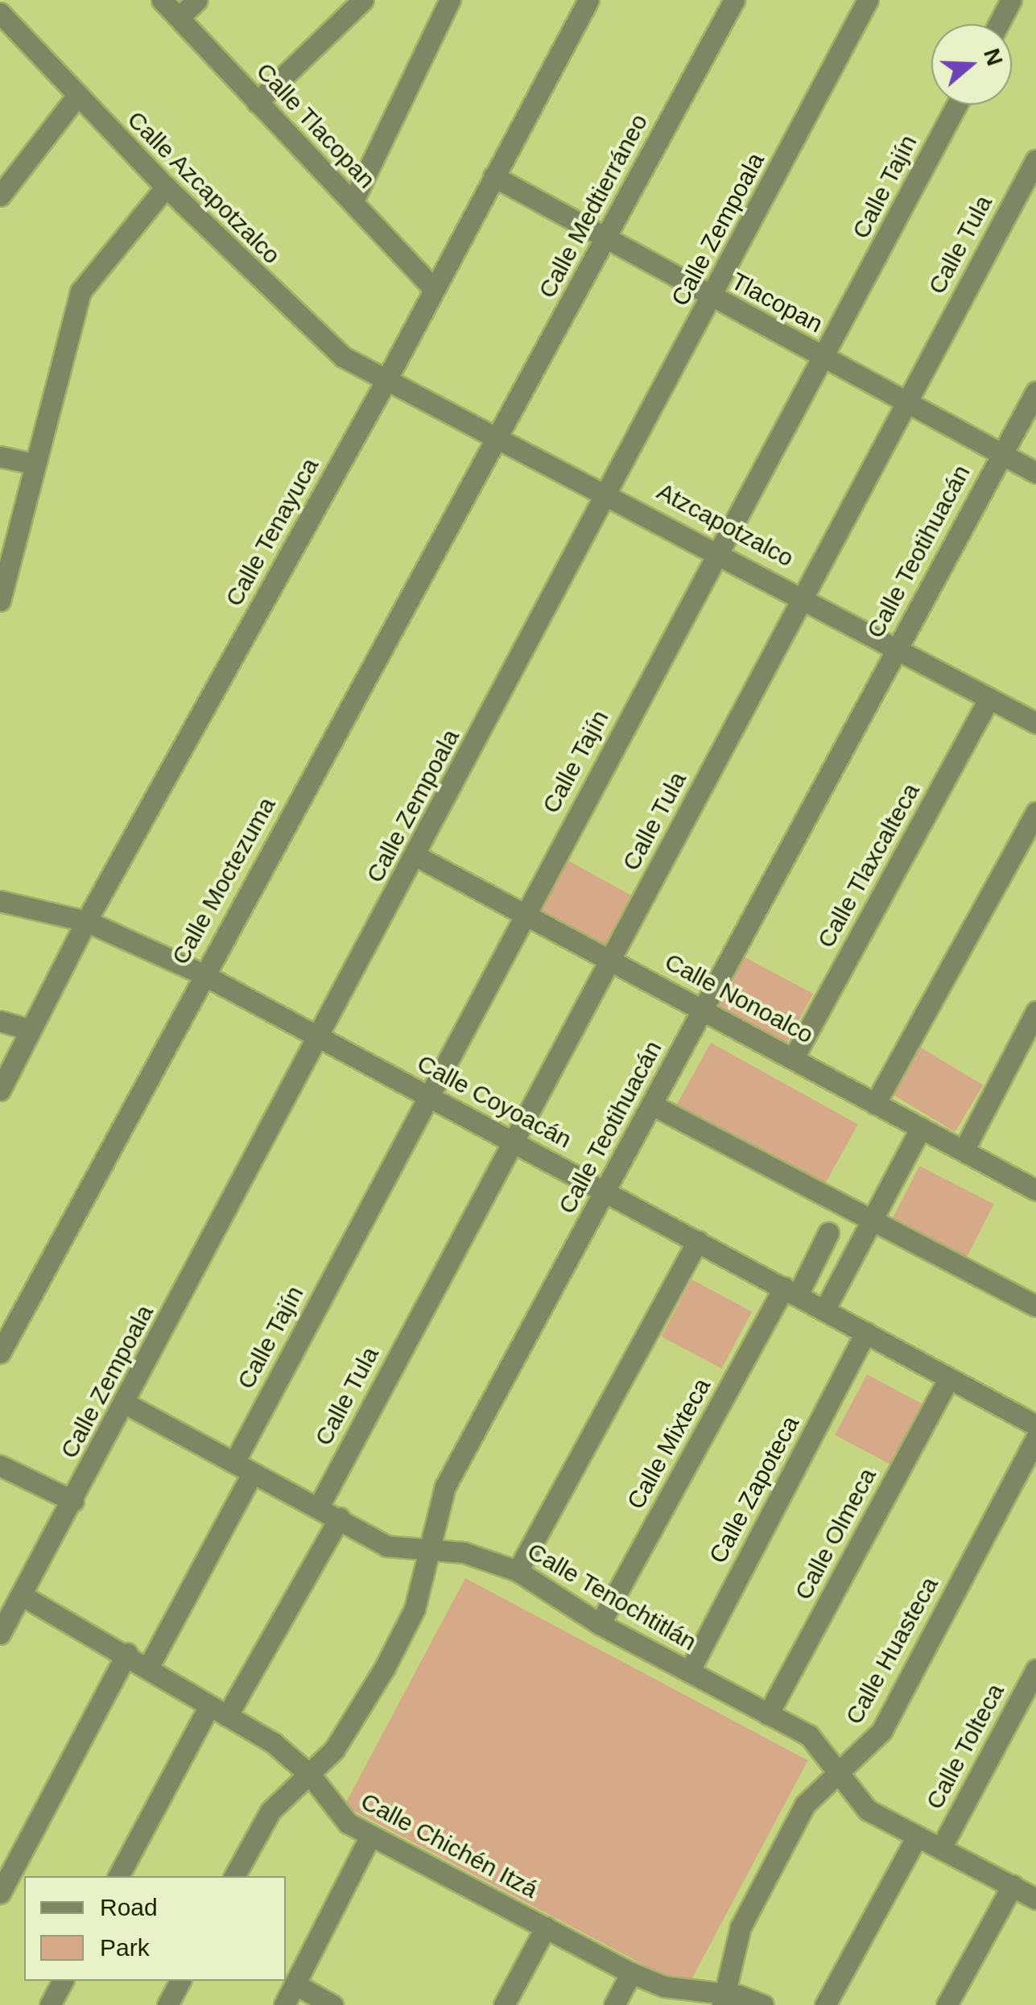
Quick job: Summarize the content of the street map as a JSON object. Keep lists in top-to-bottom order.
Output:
{
  "streets": {
    "street": [
      "Calle Tlacopan",
      "Calle Tajín",
      "Calle Azcapotzalco",
      "Calle Medtierráneo",
      "Calle Zempoala",
      "Calle Tula",
      "Tlacopan",
      "Atzcapotzalco",
      "Calle Tenayuca",
      "Calle Teotihuacán",
      "Calle Tlaxcalteca",
      "Calle Moctezuma",
      "Calle Nonoalco",
      "Calle Coyoacán",
      "Calle Mixteca",
      "Calle Zapoteca",
      "Calle Olmeca",
      "Calle Tenochtitlán",
      "Calle Huasteca",
      "Calle Tolteca",
      "Calle Chichén Itzá"
    ]
  },
  "crossings": [
    ["Calle Tlacopan", "Calle Tenayuca"],
    ["Calle Tajín", "Tlacopan"],
    ["Calle Tajín", "Atzcapotzalco"],
    ["Calle Tajín", "Calle Nonoalco"],
    ["Calle Tajín", "Calle Coyoacán"],
    ["Calle Tajín", "Calle Tenochtitlán"],
    ["Calle Azcapotzalco", "Atzcapotzalco"],
    ["Calle Azcapotzalco", "Calle Tenayuca"],
    ["Calle Medtierráneo", "Tlacopan"],
    ["Calle Medtierráneo", "Atzcapotzalco"],
    ["Calle Medtierráneo", "Calle Moctezuma"],
    ["Calle Zempoala", "Tlacopan"],
    ["Calle Zempoala", "Atzcapotzalco"],
    ["Calle Zempoala", "Calle Nonoalco"],
    ["Calle Zempoala", "Calle Coyoacán"],
    ["Calle Zempoala", "Calle Tenochtitlán"],
    ["Calle Zempoala", "Calle Chichén Itzá"],
    ["Calle Tula", "Tlacopan"],
    ["Calle Tula", "Atzcapotzalco"],
    ["Calle Tula", "Calle Nonoalco"],
    ["Calle Tula", "Calle Coyoacán"],
    ["Calle Tula", "Calle Tenochtitlán"],
    ["Tlacopan", "Calle Tenayuca"],
    ["Tlacopan", "Calle Teotihuacán"],
    ["Atzcapotzalco", "Calle Tenayuca"],
    ["Atzcapotzalco", "Calle Teotihuacán"],
    ["Atzcapotzalco", "Calle Tlaxcalteca"],
    ["Atzcapotzalco", "Calle Moctezuma"],
    ["Calle Tenayuca", "Calle Coyoacán"],
    ["Calle Teotihuacán", "Calle Nonoalco"],
    ["Calle Teotihuacán", "Calle Coyoacán"],
    ["Calle Teotihuacán", "Calle Tenochtitlán"],
    ["Calle Teotihuacán", "Calle Chichén Itzá"],
    ["Calle Tlaxcalteca", "Calle Nonoalco"],
    ["Calle Moctezuma", "Calle Coyoacán"],
    ["Calle Coyoacán", "Calle Mixteca"],
    ["Calle Coyoacán", "Calle Zapoteca"],
    ["Calle Coyoacán", "Calle Olmeca"],
    ["Calle Mixteca", "Calle Tenochtitlán"],
    ["Calle Zapoteca", "Calle Tenochtitlán"],
    ["Calle Olmeca", "Calle Tenochtitlán"],
    ["Calle Tenochtitlán", "Calle Huasteca"],
    ["Calle Tenochtitlán", "Calle Tolteca"],
    ["Calle Huasteca", "Calle Chichén Itzá"]
  ],
  "legend": ["Road", "Park"],
  "north": "right"
}
